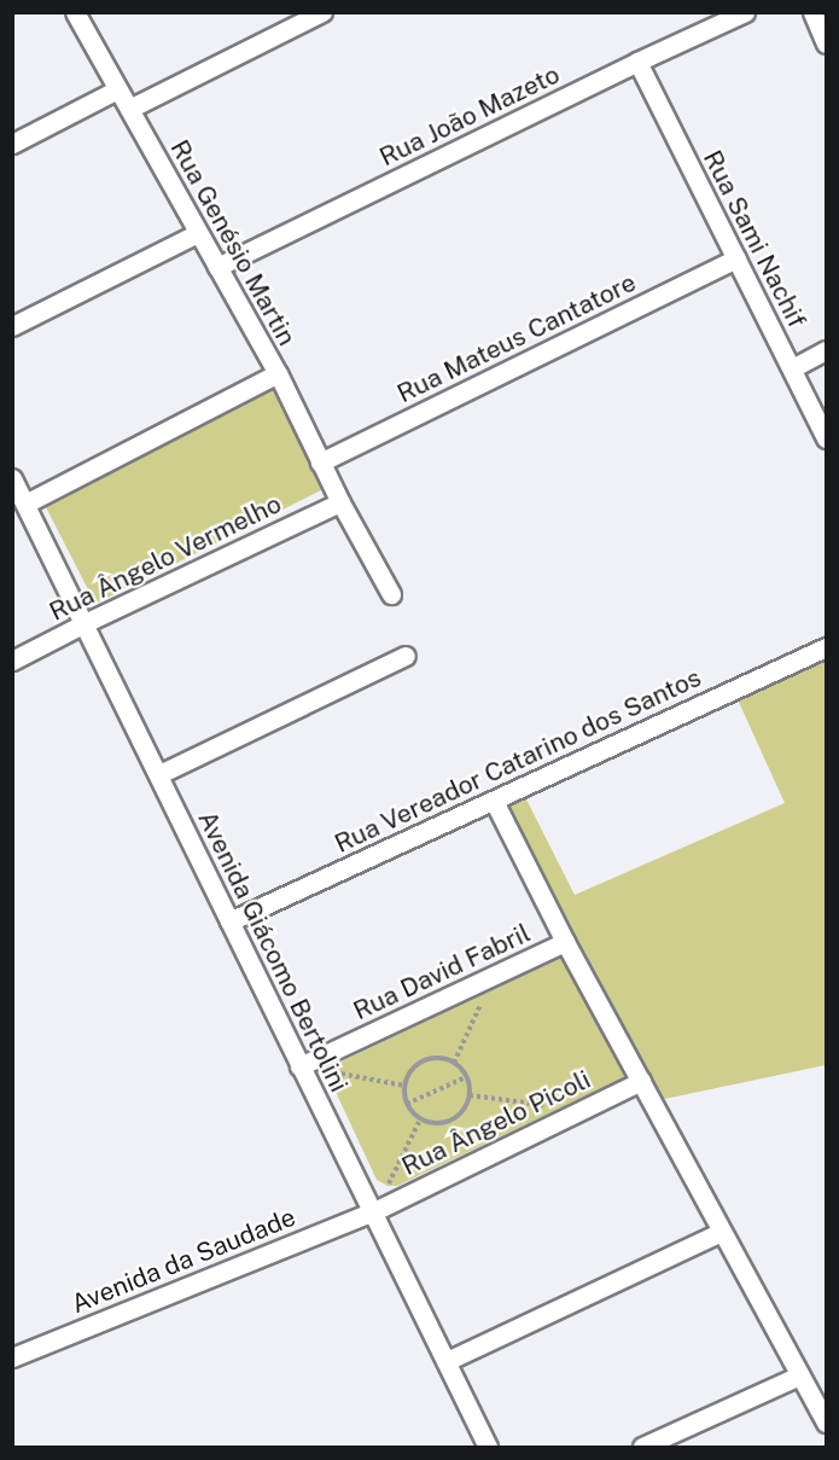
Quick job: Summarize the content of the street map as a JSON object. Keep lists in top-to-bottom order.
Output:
{
  "streets": {
    "street": [
      "Rua João Mazeto",
      "Rua Sami Nachif",
      "Rua Genésio Martin",
      "Rua Mateus Cantatore",
      "Rua Ângelo Vermelho",
      "Rua Vereador Catarino dos Santos",
      "Avenida Giácomo Bertolini",
      "Rua David Fabril",
      "Rua Ângelo Picoli",
      "Avenida da Saudade"
    ]
  },
  "crossings": [
    ["Rua João Mazeto", "Rua Sami Nachif"],
    ["Rua João Mazeto", "Rua Genésio Martin"],
    ["Rua Sami Nachif", "Rua Mateus Cantatore"],
    ["Rua Genésio Martin", "Rua Mateus Cantatore"],
    ["Rua Genésio Martin", "Rua Ângelo Vermelho"],
    ["Rua Ângelo Vermelho", "Avenida Giácomo Bertolini"],
    ["Rua Vereador Catarino dos Santos", "Avenida Giácomo Bertolini"],
    ["Avenida Giácomo Bertolini", "Rua David Fabril"],
    ["Avenida Giácomo Bertolini", "Rua Ângelo Picoli"],
    ["Avenida Giácomo Bertolini", "Avenida da Saudade"],
    ["Rua Ângelo Picoli", "Avenida da Saudade"]
  ]
}
